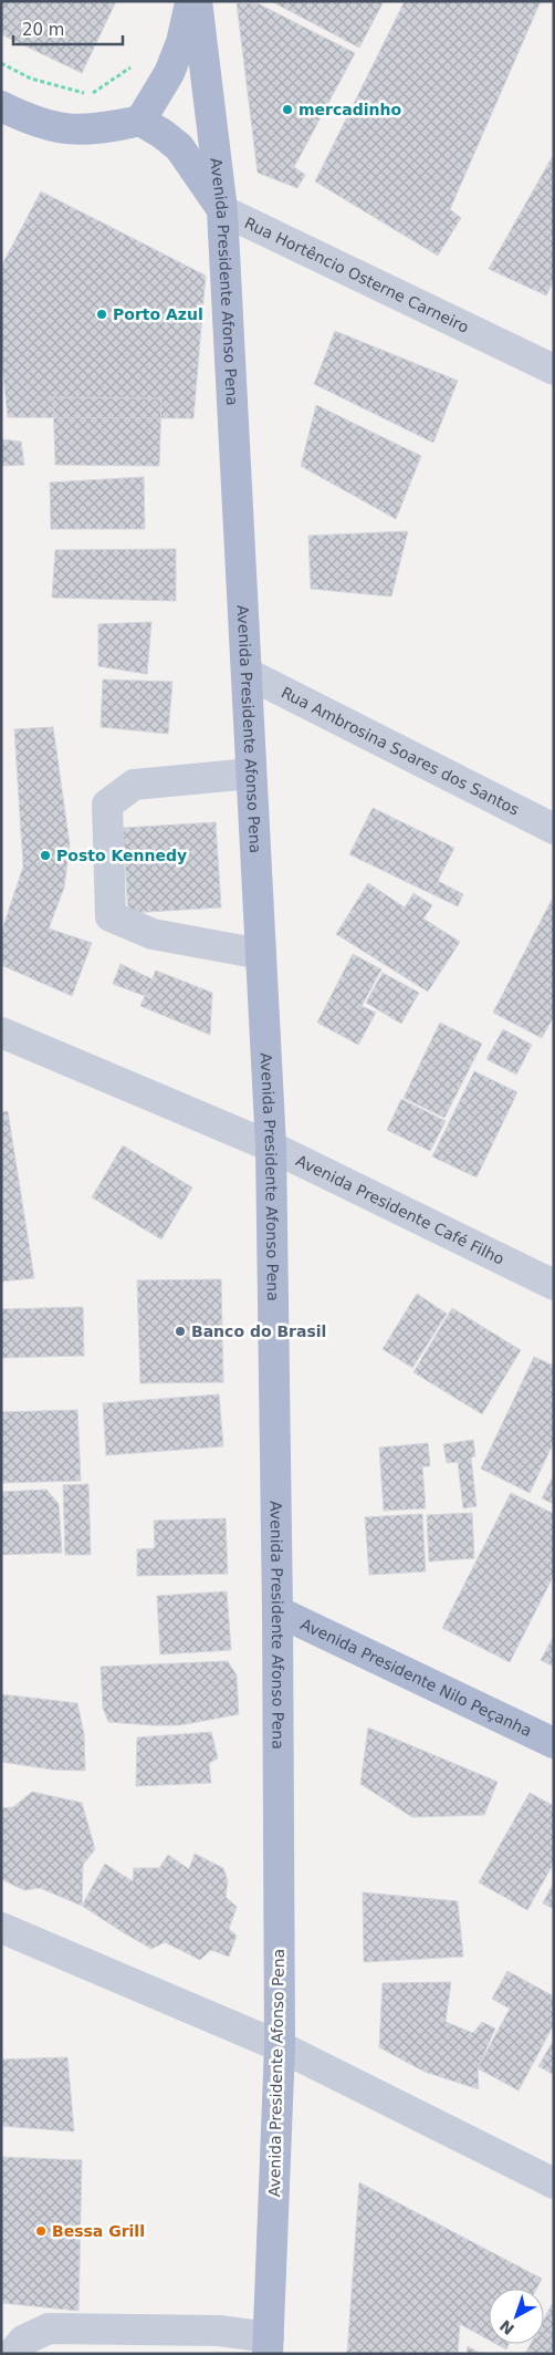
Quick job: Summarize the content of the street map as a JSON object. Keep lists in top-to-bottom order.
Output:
{
  "streets": {
    "main road": ["Rua Hortêncio Osterne Carneiro", "Avenida Presidente Afonso Pena", "Avenida Presidente Nilo Peçanha"],
    "street": ["Rua Ambrosina Soares dos Santos", "Avenida Presidente Café Filho"]
  },
  "crossings": [
    ["Rua Hortêncio Osterne Carneiro", "Avenida Presidente Afonso Pena"],
    ["Avenida Presidente Afonso Pena", "Rua Ambrosina Soares dos Santos"],
    ["Avenida Presidente Afonso Pena", "Avenida Presidente Café Filho"],
    ["Avenida Presidente Afonso Pena", "Avenida Presidente Nilo Peçanha"]
  ],
  "places": [
    "mercadinho",
    "Porto Azul",
    "Posto Kennedy",
    "Banco do Brasil",
    "Bessa Grill"
  ],
  "scale_bar": "20 m",
  "north": "bottom left"
}
